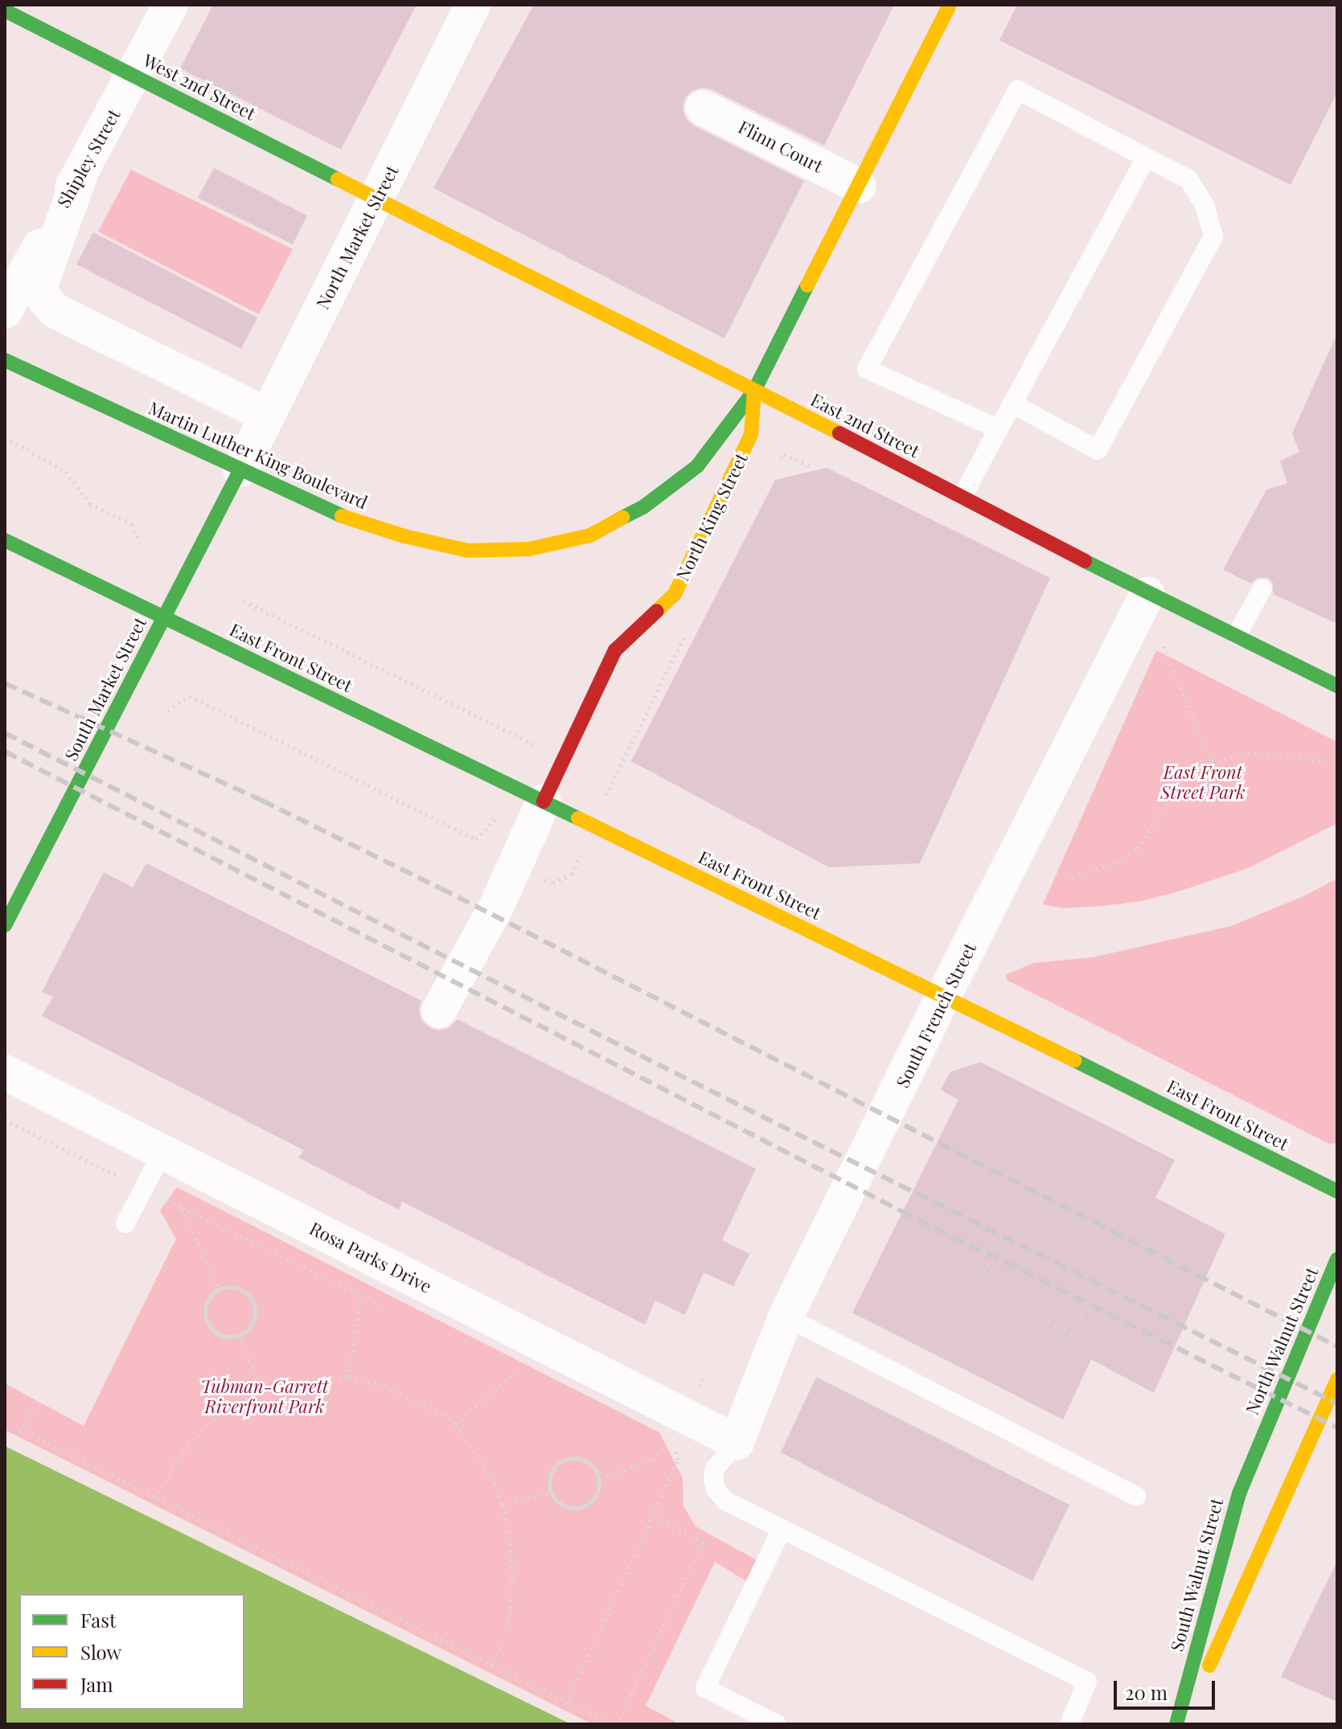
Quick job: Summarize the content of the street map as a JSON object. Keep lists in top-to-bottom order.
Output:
{
  "streets": {
    "main road": [
      "West 2nd Street",
      "East 2nd Street",
      "Martin Luther King Boulevard",
      "North King Street",
      "East Front Street",
      "South Market Street",
      "North Walnut Street",
      "South Walnut Street"
    ],
    "street": [
      "Flinn Court",
      "Shipley Street",
      "North Market Street",
      "South French Street",
      "Rosa Parks Drive"
    ]
  },
  "crossings": [
    ["West 2nd Street", "Shipley Street"],
    ["West 2nd Street", "North Market Street"],
    ["West 2nd Street", "East 2nd Street"],
    ["Flinn Court", "North King Street"],
    ["North Market Street", "East 2nd Street"],
    ["North Market Street", "Martin Luther King Boulevard"],
    ["North Market Street", "South Market Street"],
    ["East 2nd Street", "Martin Luther King Boulevard"],
    ["East 2nd Street", "North King Street"],
    ["East 2nd Street", "South French Street"],
    ["Martin Luther King Boulevard", "North King Street"],
    ["Martin Luther King Boulevard", "South Market Street"],
    ["North King Street", "East Front Street"],
    ["East Front Street", "South Market Street"],
    ["East Front Street", "South French Street"],
    ["South French Street", "Rosa Parks Drive"],
    ["North Walnut Street", "South Walnut Street"]
  ],
  "parks": ["East Front Street Park", "Tubman-Garrett Riverfront Park"],
  "legend": ["Fast", "Slow", "Jam"],
  "scale_bar": "20 m"
}
